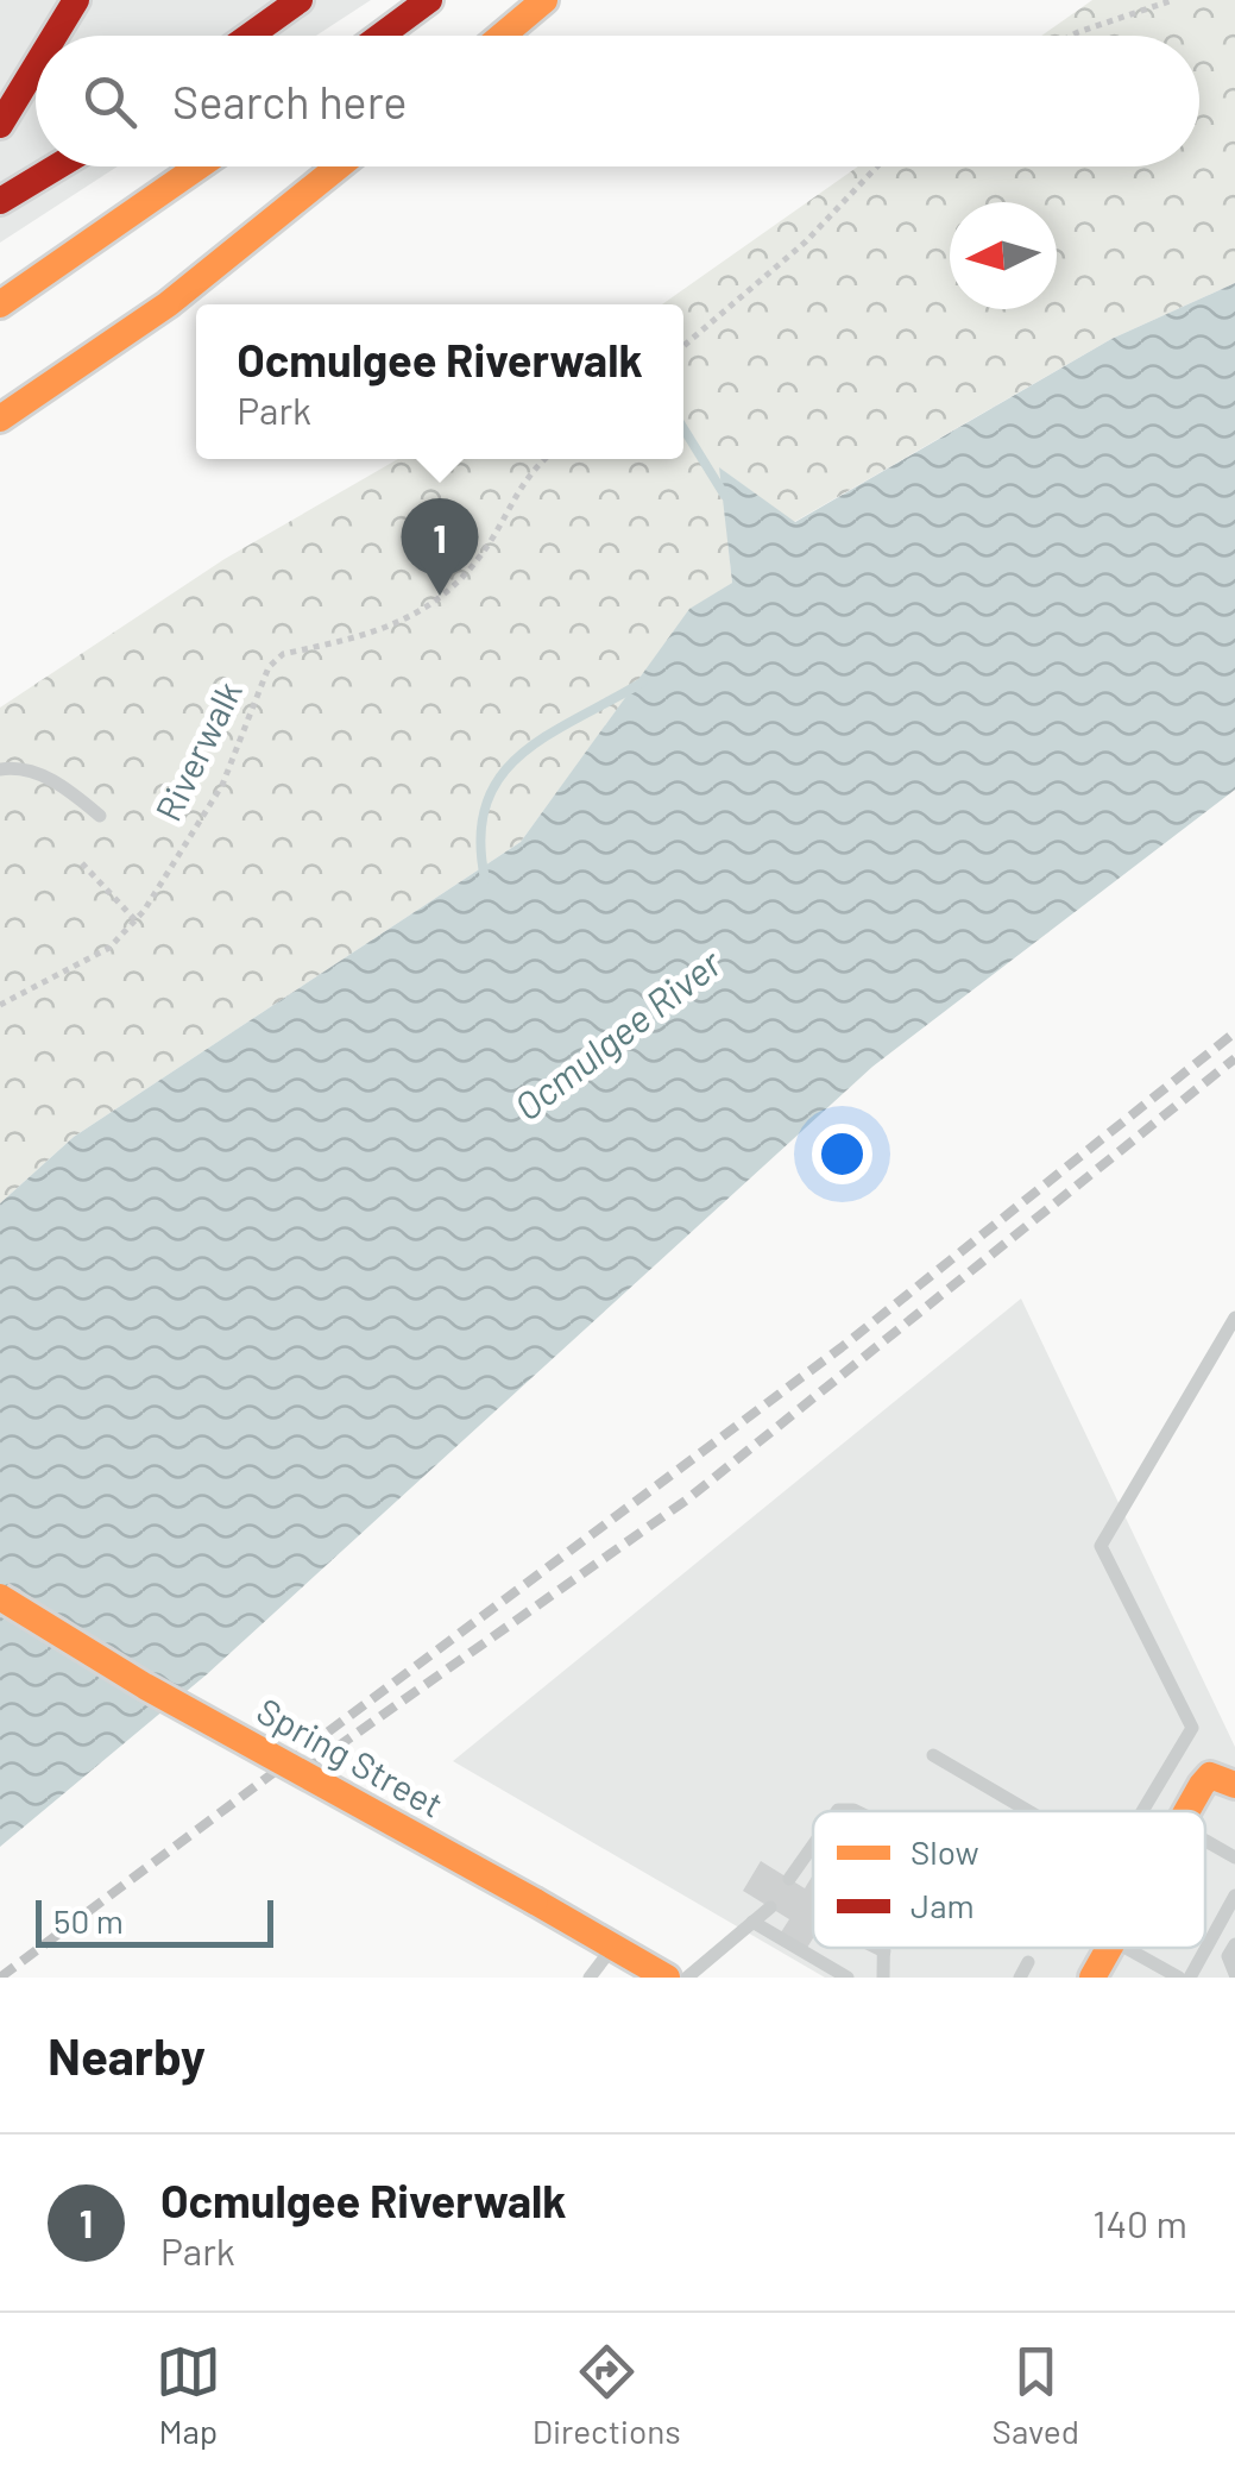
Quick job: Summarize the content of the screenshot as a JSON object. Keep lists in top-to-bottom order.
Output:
{
  "streets": {
    "main road": ["Spring Street"],
    "path": ["Riverwalk"]
  },
  "water": ["Ocmulgee River"],
  "legend": ["Slow", "Jam"],
  "scale_bar": "50 m",
  "north": "left",
  "page": {
    "search": "Search here",
    "popup": ["Ocmulgee Riverwalk", "Park"],
    "pins": "1",
    "scale": "50 m",
    "heading": "Nearby",
    "list": [
      {
        "mark": "1",
        "name": "Ocmulgee Riverwalk",
        "note": "Park",
        "value": "140 m"
      }
    ],
    "nav": ["Map", "Directions", "Saved"]
  }
}
